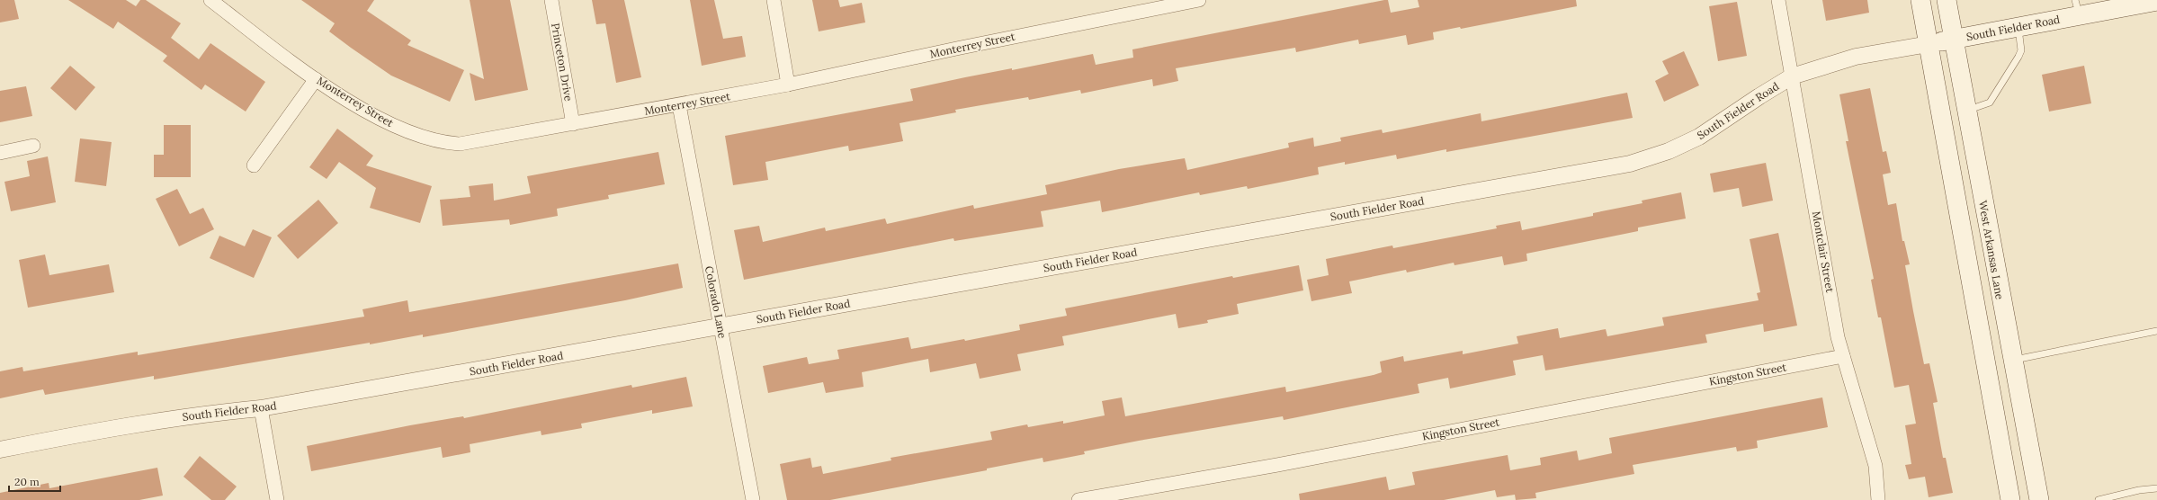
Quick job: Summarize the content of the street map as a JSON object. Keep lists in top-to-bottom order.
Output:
{
  "streets": {
    "main road": ["South Fielder Road", "West Arkansas Lane"],
    "street": [
      "Monterrey Street",
      "Princeton Drive",
      "Montclair Street",
      "Colorado Lane",
      "Kingston Street"
    ]
  },
  "crossings": [
    ["South Fielder Road", "West Arkansas Lane"],
    ["South Fielder Road", "Montclair Street"],
    ["South Fielder Road", "Colorado Lane"],
    ["Monterrey Street", "Princeton Drive"],
    ["Monterrey Street", "Colorado Lane"],
    ["Montclair Street", "Kingston Street"]
  ],
  "scale_bar": "20 m"
}
